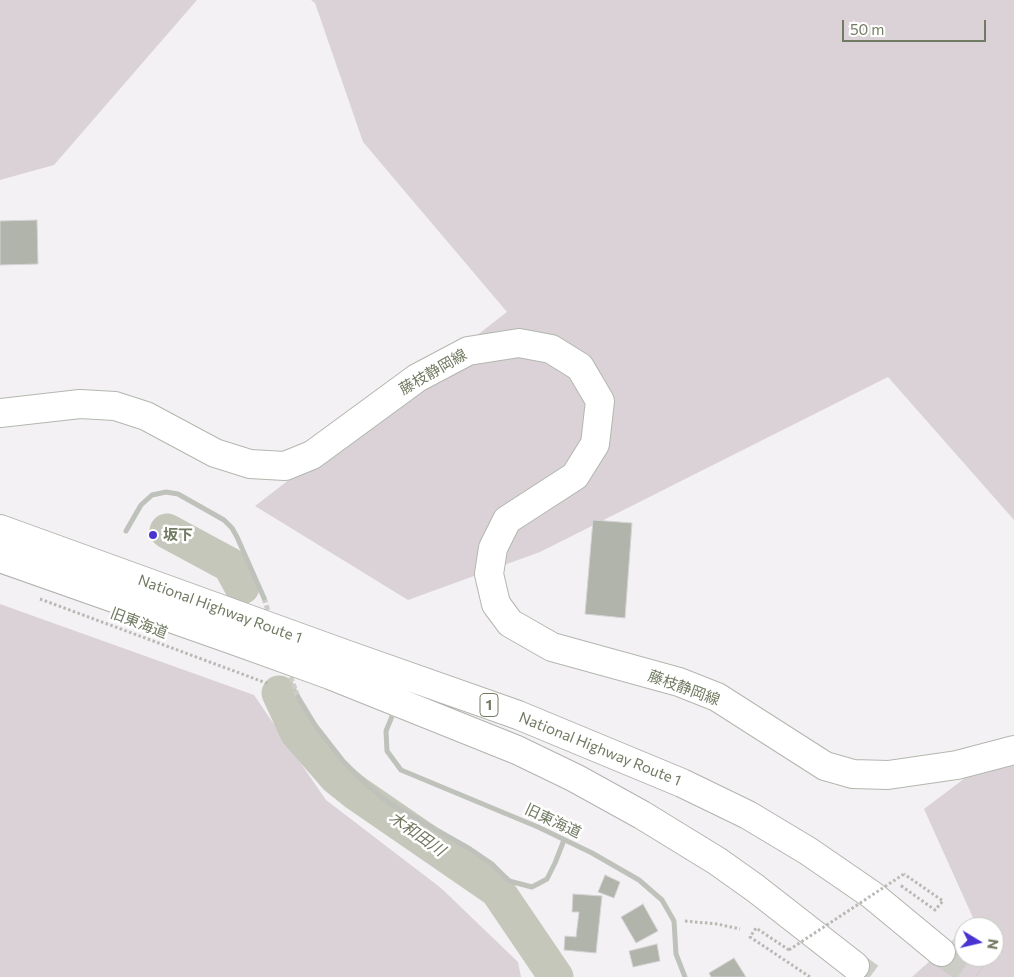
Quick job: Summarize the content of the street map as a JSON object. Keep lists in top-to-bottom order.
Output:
{
  "streets": {
    "main road": ["藤枝静岡線", "National Highway Route 1", "1"],
    "street": ["旧東海道"]
  },
  "crossings": [
    ["National Highway Route 1", "旧東海道"]
  ],
  "water": ["木和田川"],
  "places": ["坂下"],
  "scale_bar": "50 m",
  "north": "right"
}
